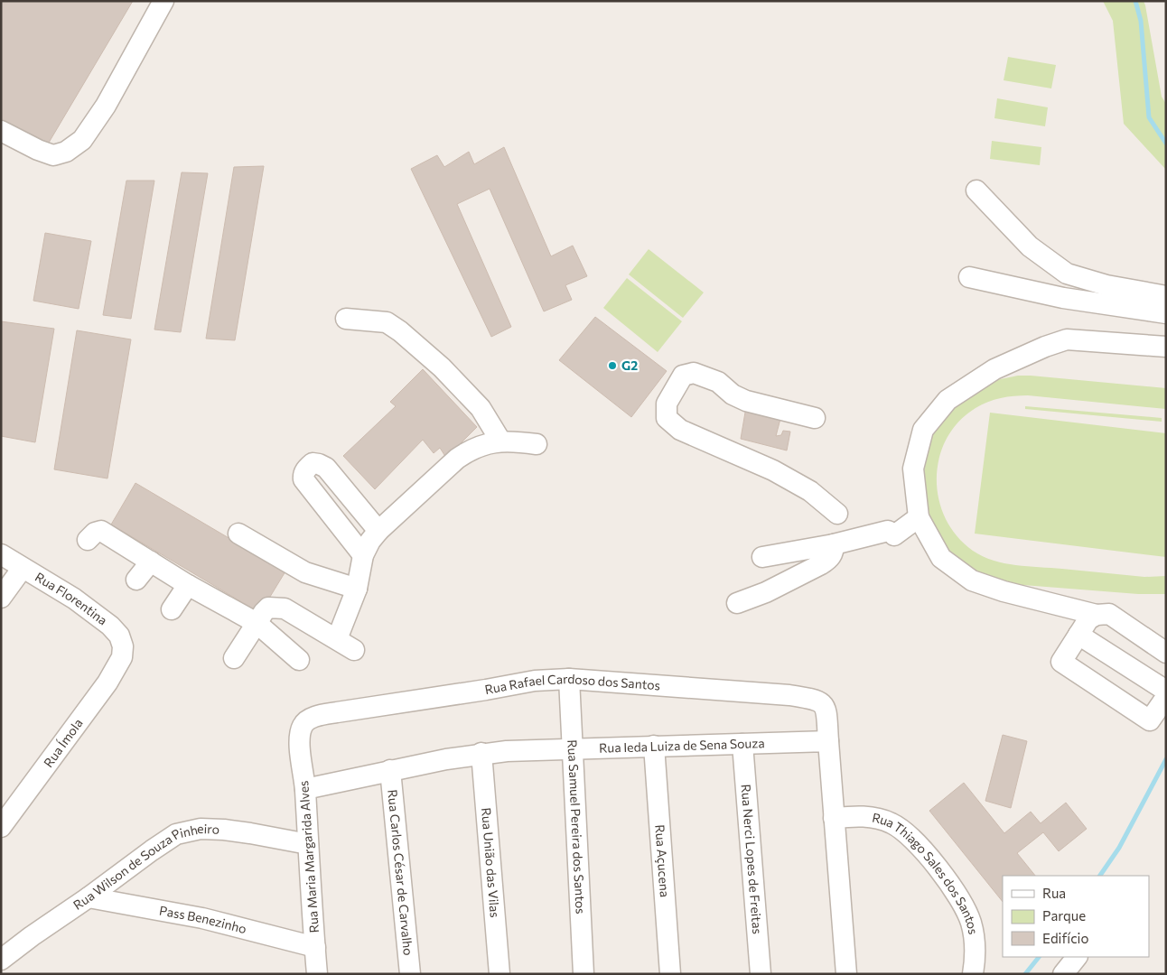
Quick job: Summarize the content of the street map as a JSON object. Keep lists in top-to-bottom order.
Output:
{
  "streets": {
    "street": [
      "Rua Florentina",
      "Rua Rafael Cardoso dos Santos",
      "Rua Ímola",
      "Rua Ieda Luiza de Sena Souza",
      "Rua Samuel Pereira dos Santos",
      "Rua Maria Margarida Alves",
      "Rua Nerci Lopes de Freitas",
      "Rua Açucena",
      "Rua União das Vilas",
      "Rua Wilson de Souza Pinheiro",
      "Rua Carlos César de Carvalho",
      "Rua Thiago Sales dos Santos",
      "Pass Benezinho"
    ]
  },
  "crossings": [
    ["Rua Florentina", "Rua Ímola"],
    ["Rua Rafael Cardoso dos Santos", "Rua Ieda Luiza de Sena Souza"],
    ["Rua Rafael Cardoso dos Santos", "Rua Samuel Pereira dos Santos"],
    ["Rua Rafael Cardoso dos Santos", "Rua Maria Margarida Alves"],
    ["Rua Ieda Luiza de Sena Souza", "Rua Samuel Pereira dos Santos"],
    ["Rua Ieda Luiza de Sena Souza", "Rua Maria Margarida Alves"],
    ["Rua Ieda Luiza de Sena Souza", "Rua Nerci Lopes de Freitas"],
    ["Rua Ieda Luiza de Sena Souza", "Rua Açucena"],
    ["Rua Ieda Luiza de Sena Souza", "Rua União das Vilas"],
    ["Rua Ieda Luiza de Sena Souza", "Rua Carlos César de Carvalho"],
    ["Rua Maria Margarida Alves", "Rua Wilson de Souza Pinheiro"],
    ["Rua Maria Margarida Alves", "Pass Benezinho"],
    ["Rua Wilson de Souza Pinheiro", "Pass Benezinho"]
  ],
  "places": ["G2"],
  "legend": ["Rua", "Parque", "Edifício"]
}
